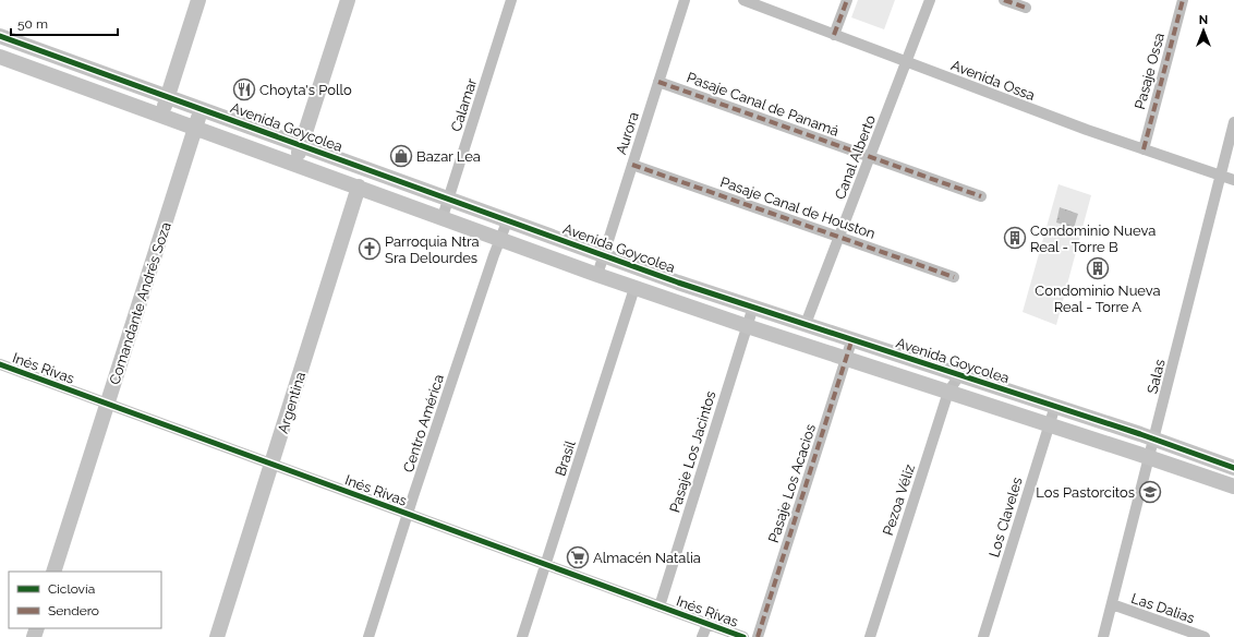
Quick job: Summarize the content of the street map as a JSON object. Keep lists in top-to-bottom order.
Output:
{
  "streets": {
    "street": [
      "Pasaje Ossa",
      "Avenida Ossa",
      "Pasaje Canal de Panamá",
      "Calamar",
      "Avenida Goycolea",
      "Aurora",
      "Canal Alberto",
      "Pasaje Canal de Houston",
      "Comandante Andrés Soza",
      "Inés Rivas",
      "Salas",
      "Argentina",
      "Centro América",
      "Pasaje Los Jacintos",
      "Brasil",
      "Pasaje Los Acacios",
      "Pezoa Véliz",
      "Los Claveles",
      "Las Dalias"
    ]
  },
  "crossings": [
    ["Pasaje Ossa", "Avenida Ossa"],
    ["Avenida Ossa", "Canal Alberto"],
    ["Avenida Ossa", "Salas"],
    ["Pasaje Canal de Panamá", "Aurora"],
    ["Pasaje Canal de Panamá", "Canal Alberto"],
    ["Calamar", "Avenida Goycolea"],
    ["Avenida Goycolea", "Aurora"],
    ["Avenida Goycolea", "Canal Alberto"],
    ["Avenida Goycolea", "Comandante Andrés Soza"],
    ["Avenida Goycolea", "Salas"],
    ["Avenida Goycolea", "Argentina"],
    ["Avenida Goycolea", "Centro América"],
    ["Avenida Goycolea", "Pasaje Los Jacintos"],
    ["Avenida Goycolea", "Pasaje Los Acacios"],
    ["Avenida Goycolea", "Pezoa Véliz"],
    ["Avenida Goycolea", "Los Claveles"],
    ["Aurora", "Pasaje Canal de Houston"],
    ["Canal Alberto", "Pasaje Canal de Houston"],
    ["Comandante Andrés Soza", "Inés Rivas"],
    ["Inés Rivas", "Argentina"],
    ["Inés Rivas", "Centro América"],
    ["Inés Rivas", "Pasaje Los Jacintos"],
    ["Inés Rivas", "Brasil"],
    ["Salas", "Las Dalias"]
  ],
  "places": {
    "restaurant": ["Choyta's Pollo"],
    "shop": ["Bazar Lea"],
    "building": ["Condominio Nueva Real - Torre B", "Condominio Nueva Real - Torre A"],
    "church": ["Parroquia Ntra Sra Delourdes"],
    "school or university": ["Los Pastorcitos"],
    "supermarket": ["Almacén Natalia"]
  },
  "legend": ["Ciclovía", "Sendero"],
  "scale_bar": "50 m",
  "north": "top"
}
